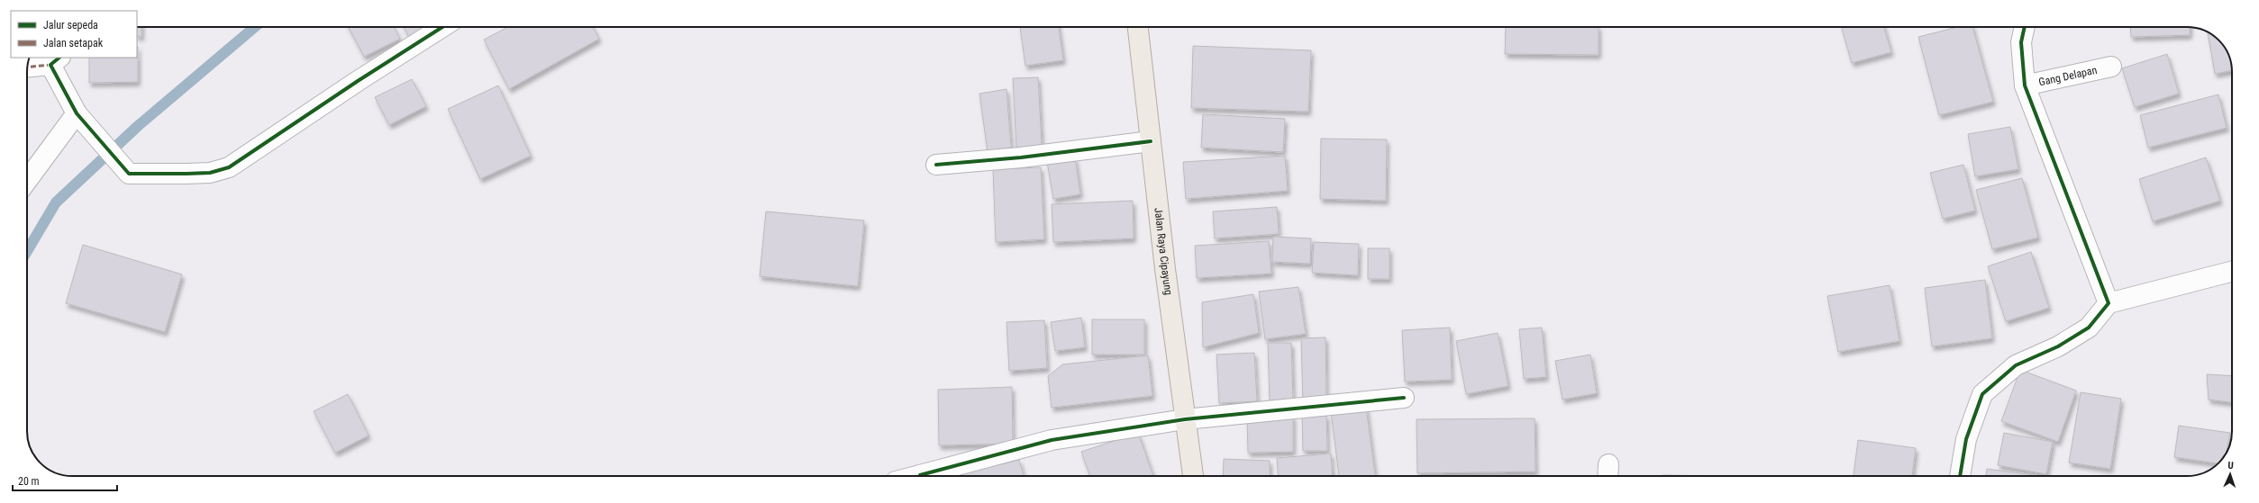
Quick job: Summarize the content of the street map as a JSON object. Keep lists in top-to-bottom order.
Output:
{
  "streets": {
    "main road": ["Jalan Raya Cipayung"],
    "street": ["Gang Delapan"]
  },
  "legend": ["Jalur sepeda", "Jalan setapak"],
  "scale_bar": "20 m",
  "north": "top"
}
